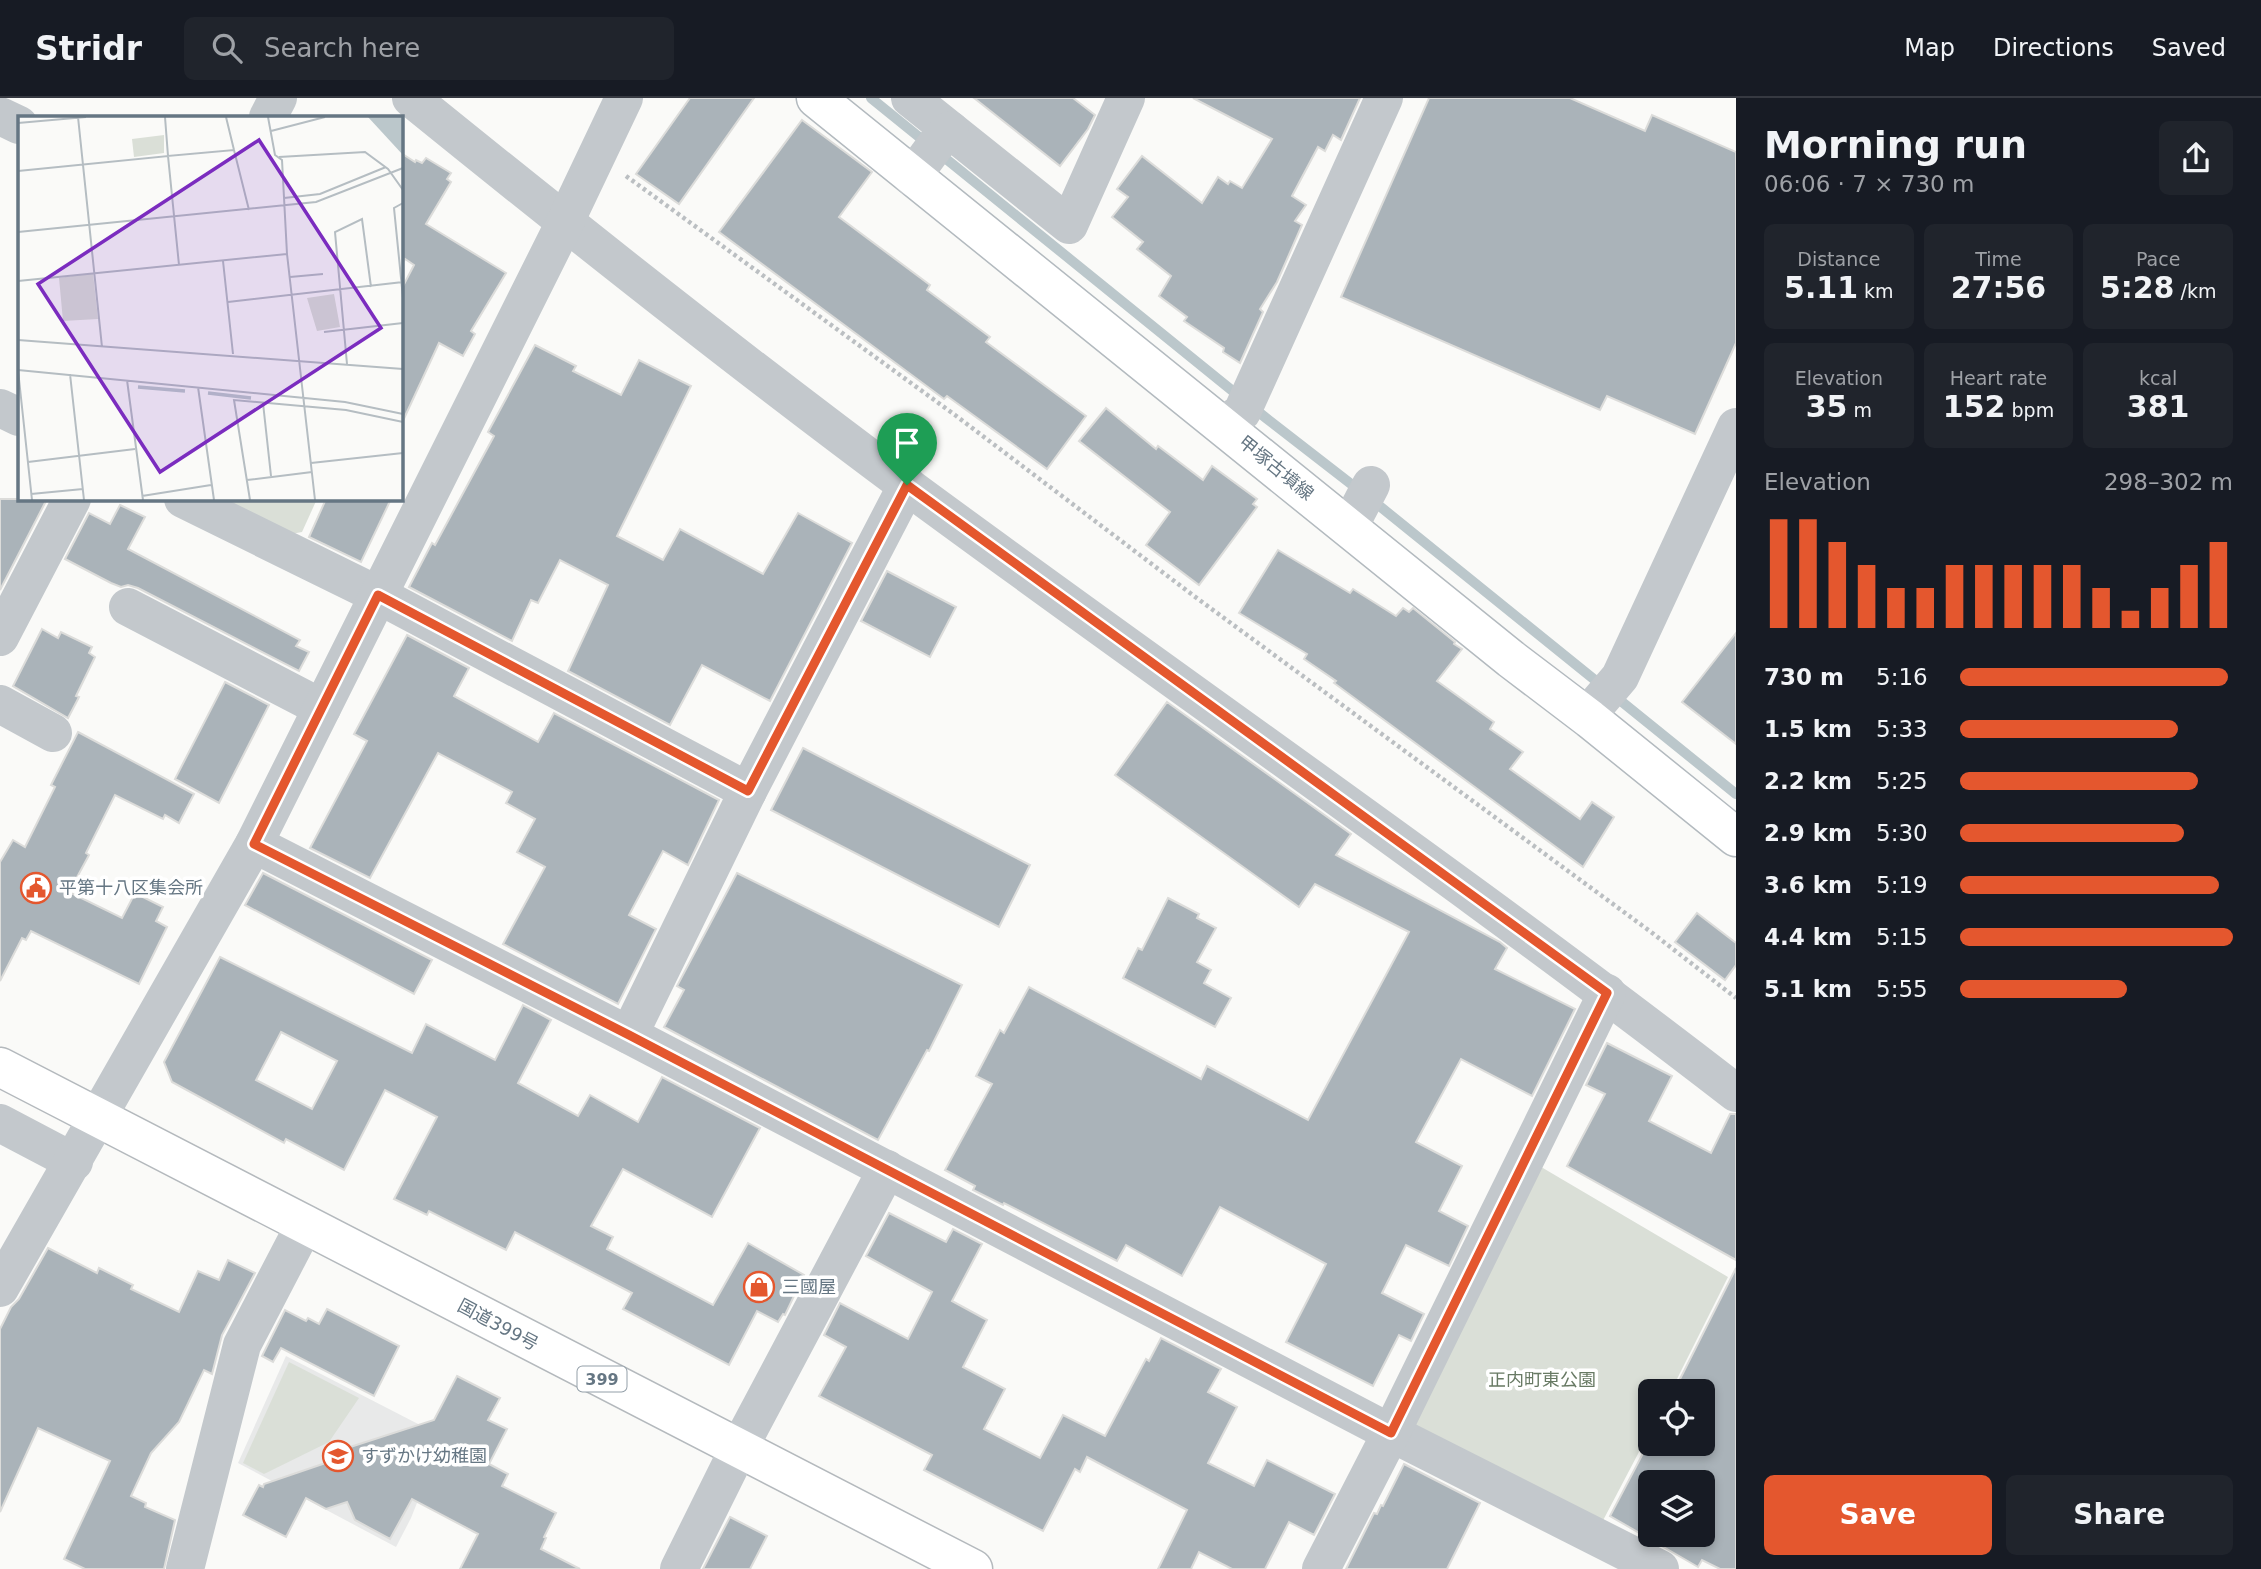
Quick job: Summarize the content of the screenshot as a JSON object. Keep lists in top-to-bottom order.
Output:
{
  "streets": {
    "main road": ["甲塚古墳線", "国道399号", "399"]
  },
  "parks": ["正内町東公園"],
  "places": {
    "public building": ["平第十八区集会所"],
    "shop": ["三國屋"],
    "school or university": ["すずかけ幼稚園"]
  },
  "page": {
    "header": "Stridr",
    "search": "Search here",
    "nav": ["Map", "Directions", "Saved"],
    "heading": ["Morning run", "06:06 · 7 × 730 m"],
    "stats": [
      ["Distance", "5.11 km"],
      ["Time", "27:56"],
      ["Pace", "5:28 /km"],
      ["Elevation", "35 m"],
      ["Heart rate", "152 bpm"],
      ["kcal", "381"]
    ],
    "chart": ["Elevation", "298–302 m"],
    "list": [
      {
        "name": "730 m",
        "note": "5:16"
      },
      {
        "name": "1.5 km",
        "note": "5:33"
      },
      {
        "name": "2.2 km",
        "note": "5:25"
      },
      {
        "name": "2.9 km",
        "note": "5:30"
      },
      {
        "name": "3.6 km",
        "note": "5:19"
      },
      {
        "name": "4.4 km",
        "note": "5:15"
      },
      {
        "name": "5.1 km",
        "note": "5:55"
      }
    ],
    "buttons": ["Save", "Share"]
  }
}
